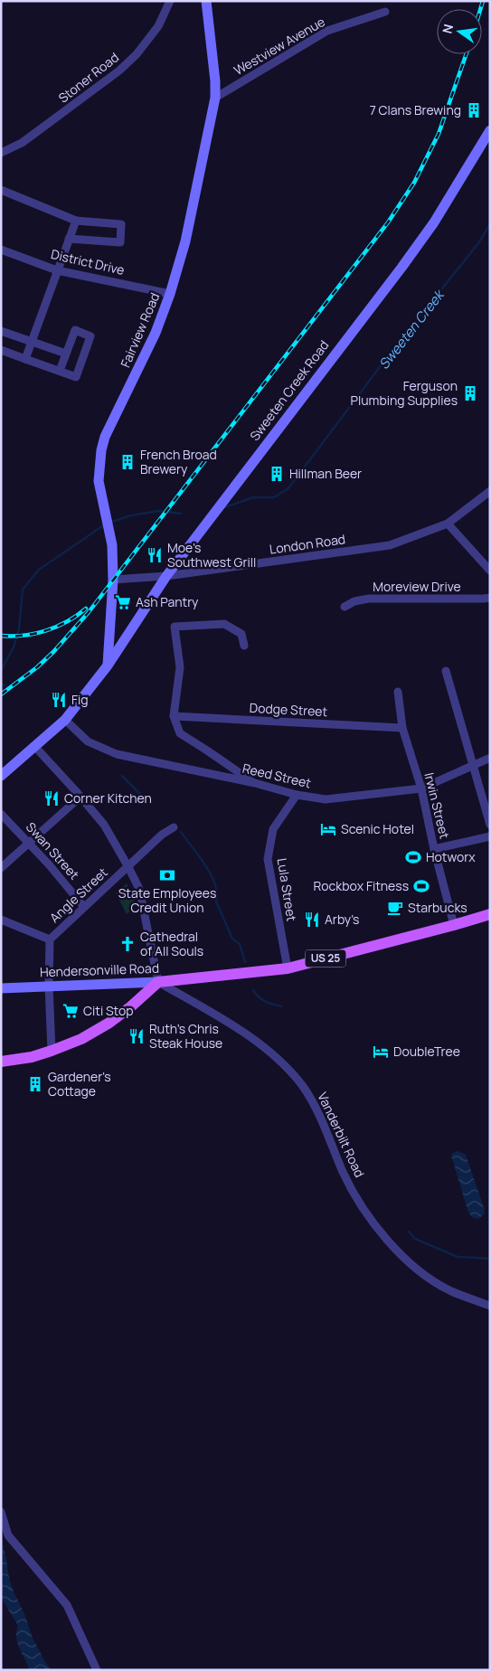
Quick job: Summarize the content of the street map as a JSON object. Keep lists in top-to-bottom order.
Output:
{
  "streets": {
    "main road": [
      "Fairview Road",
      "Sweeten Creek Road",
      "US 25",
      "Hendersonville Road"
    ],
    "street": [
      "Westview Avenue",
      "Stoner Road",
      "District Drive",
      "London Road",
      "Moreview Drive",
      "Dodge Street",
      "Reed Street",
      "Irwin Street",
      "Swan Street",
      "Lula Street",
      "Angle Street",
      "Vanderbilt Road"
    ]
  },
  "crossings": [
    ["Westview Avenue", "Fairview Road"],
    ["District Drive", "Fairview Road"],
    ["Fairview Road", "Sweeten Creek Road"],
    ["Fairview Road", "London Road"],
    ["Sweeten Creek Road", "London Road"],
    ["Sweeten Creek Road", "Reed Street"],
    ["Dodge Street", "Irwin Street"],
    ["Reed Street", "Irwin Street"],
    ["Reed Street", "Lula Street"],
    ["Irwin Street", "Hendersonville Road"],
    ["Swan Street", "Angle Street"],
    ["Lula Street", "Hendersonville Road"],
    ["Angle Street", "Hendersonville Road"],
    ["Hendersonville Road", "Vanderbilt Road"]
  ],
  "water": ["Sweeten Creek"],
  "places": {
    "building": [
      "7 Clans Brewing",
      "Ferguson Plumbing Supplies",
      "French Broad Brewery",
      "Hillman Beer",
      "Gardener's Cottage"
    ],
    "restaurant": [
      "Moe's Southwest Grill",
      "Fig",
      "Corner Kitchen",
      "Arby's",
      "Ruth's Chris Steak House"
    ],
    "supermarket": ["Ash Pantry", "Citi Stop"],
    "hotel": ["Scenic Hotel", "DoubleTree"],
    "sports": ["Hotworx", "Rockbox Fitness"],
    "bank": ["State Employees Credit Union"],
    "cafe": ["Starbucks"],
    "church": ["Cathedral of All Souls"]
  },
  "north": "left"
}
